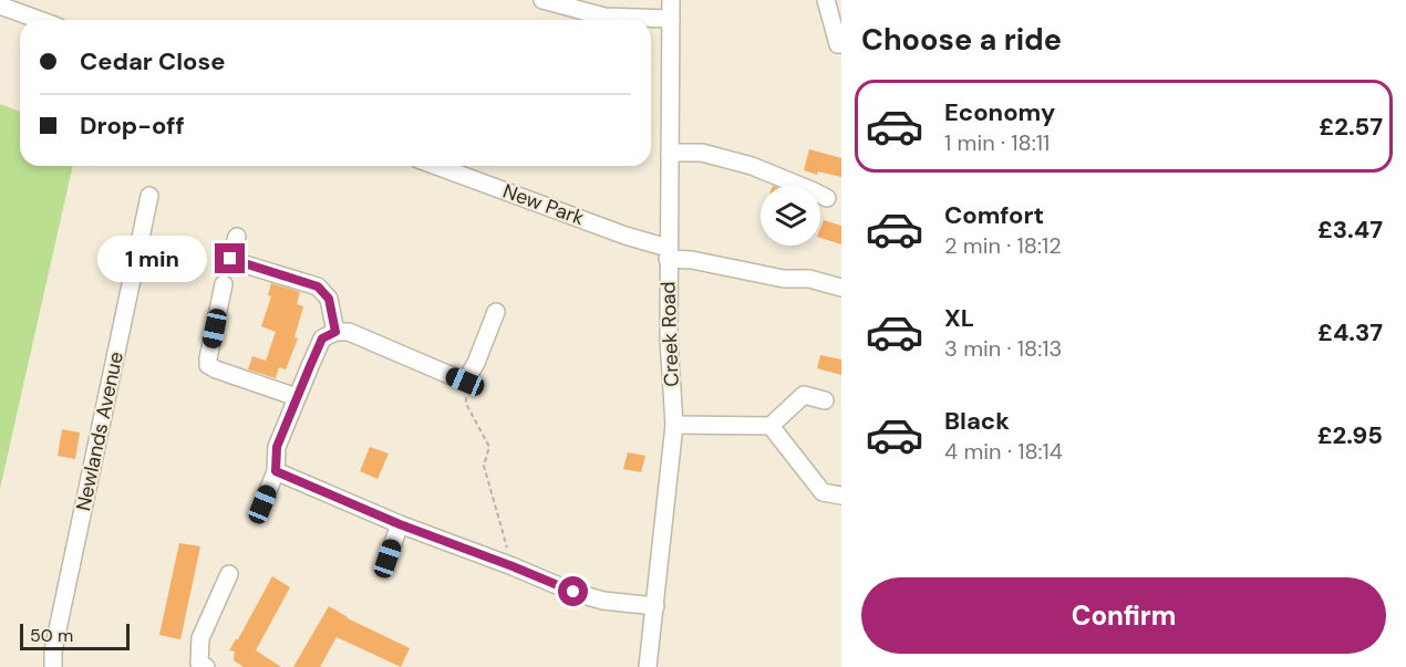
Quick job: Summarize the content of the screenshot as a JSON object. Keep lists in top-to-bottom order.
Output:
{
  "streets": {
    "street": ["New Park", "Creek Road", "Newlands Avenue"]
  },
  "crossings": [
    ["New Park", "Creek Road"]
  ],
  "scale_bar": "50 m",
  "page": {
    "heading": "Choose a ride",
    "banner": ["Cedar Close", "Drop-off"],
    "list": [
      {
        "name": "Economy",
        "note": "1 min · 18:11",
        "value": "£2.57"
      },
      {
        "name": "Comfort",
        "note": "2 min · 18:12",
        "value": "£3.47"
      },
      {
        "name": "XL",
        "note": "3 min · 18:13",
        "value": "£4.37"
      },
      {
        "name": "Black",
        "note": "4 min · 18:14",
        "value": "£2.95"
      }
    ],
    "bubble": "1 min",
    "buttons": "Confirm",
    "scale": "50 m"
  }
}
